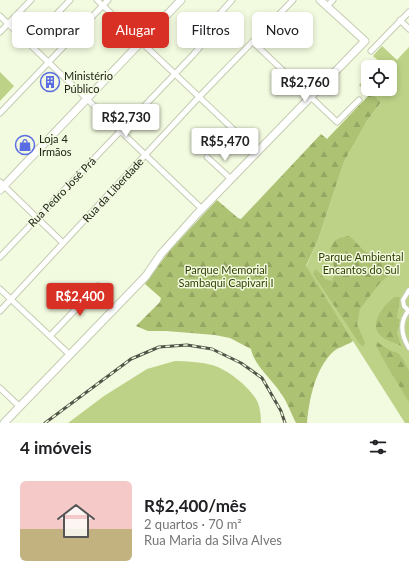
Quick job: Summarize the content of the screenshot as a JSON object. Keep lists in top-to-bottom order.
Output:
{
  "streets": {
    "street": ["Rua da Liberdade", "Rua Pedro José Prá"]
  },
  "parks": ["Parque Ambiental Encantos do Sul", "Parque Memorial Sambaqui Capivari I"],
  "places": {
    "building": ["Ministério Público"],
    "shop": ["Loja 4 Irmãos"]
  },
  "page": {
    "chip": [
      "Comprar",
      "Alugar",
      "Filtros",
      "Novo"
    ],
    "price": [
      "R$2,760",
      "R$2,730",
      "R$5,470",
      "R$2,400"
    ],
    "heading": "4 imóveis",
    "list": [
      {
        "name": "R$2,400/mês",
        "note": "2 quartos · 70 m² · Rua Maria da Silva Alves"
      }
    ]
  }
}
